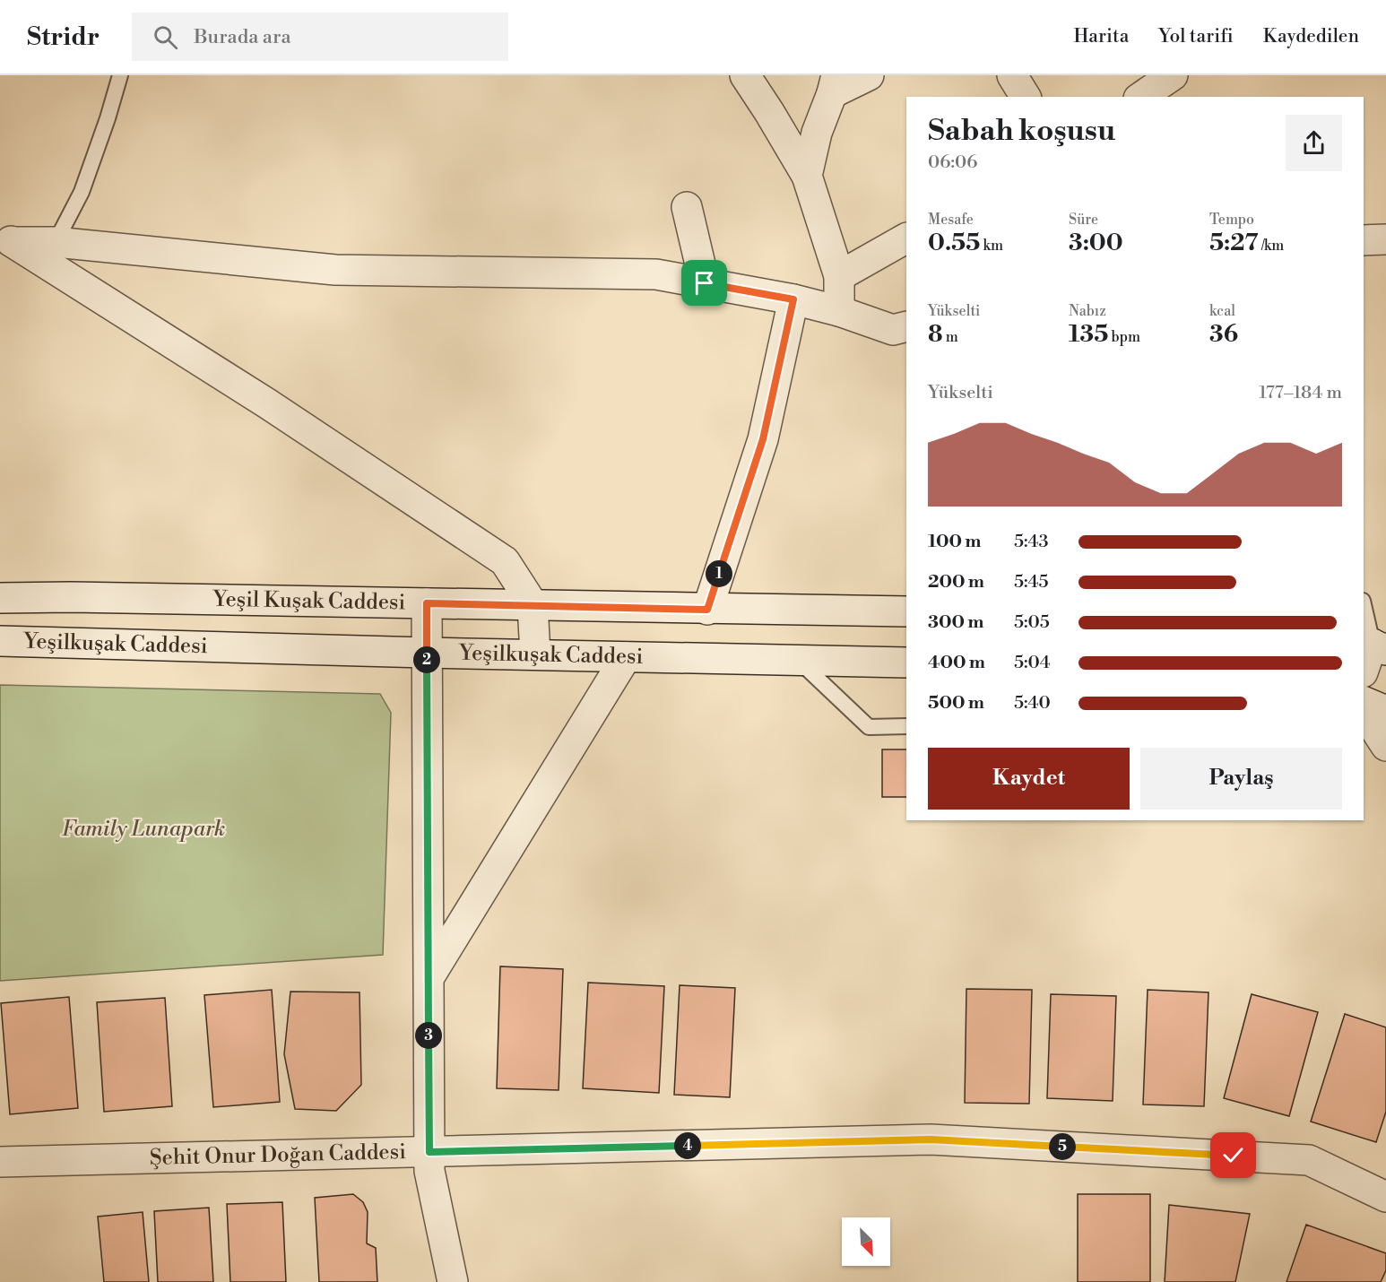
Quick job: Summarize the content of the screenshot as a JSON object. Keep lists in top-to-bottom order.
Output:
{
  "streets": {
    "street": ["Yeşil Kuşak Caddesi", "Yeşilkuşak Caddesi", "Şehit Onur Doğan Caddesi"]
  },
  "parks": ["Family Lunapark"],
  "north": "bottom right",
  "page": {
    "header": "Stridr",
    "search": "Burada ara",
    "nav": ["Harita", "Yol tarifi", "Kaydedilen"],
    "heading": ["Sabah koşusu", "06:06"],
    "stats": [
      ["Mesafe", "0.55 km"],
      ["Süre", "3:00"],
      ["Tempo", "5:27 /km"],
      ["Yükselti", "8 m"],
      ["Nabız", "135 bpm"],
      ["kcal", "36"]
    ],
    "chart": ["Yükselti", "177–184 m"],
    "list": [
      {
        "name": "100 m",
        "note": "5:43"
      },
      {
        "name": "200 m",
        "note": "5:45"
      },
      {
        "name": "300 m",
        "note": "5:05"
      },
      {
        "name": "400 m",
        "note": "5:04"
      },
      {
        "name": "500 m",
        "note": "5:40"
      }
    ],
    "pins": [
      "1",
      "2",
      "3",
      "4",
      "5"
    ],
    "buttons": ["Kaydet", "Paylaş"]
  }
}
